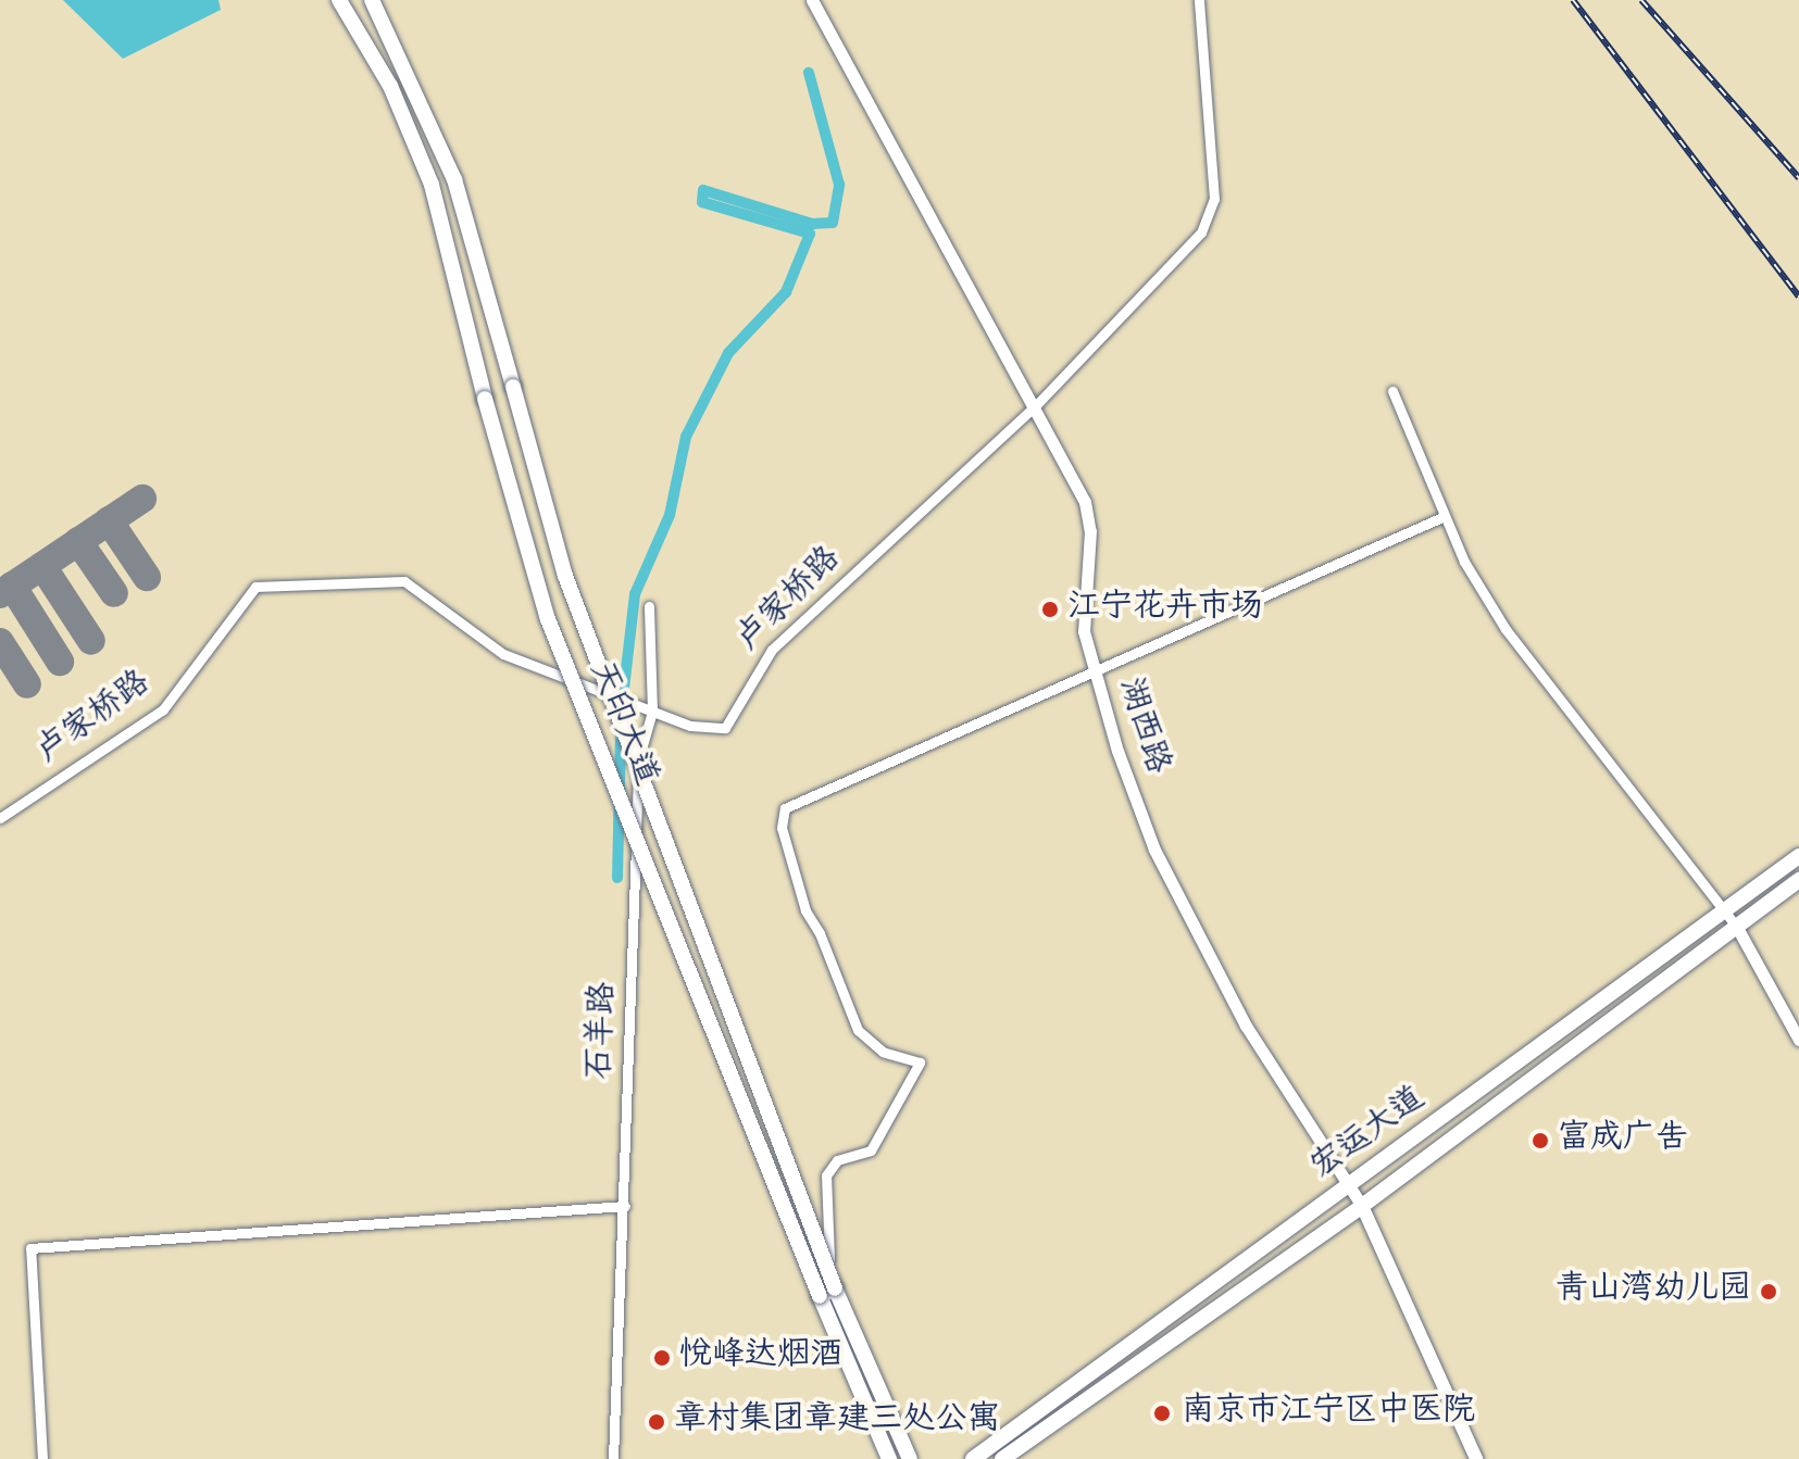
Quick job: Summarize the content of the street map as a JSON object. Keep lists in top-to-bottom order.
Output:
{
  "streets": {
    "main road": ["天印大道", "湖西路", "宏运大道"],
    "street": ["卢家桥路", "石羊路"]
  },
  "crossings": [
    ["卢家桥路", "湖西路"],
    ["卢家桥路", "石羊路"],
    ["湖西路", "宏运大道"]
  ],
  "places": [
    "江宁花卉市场",
    "富成广告",
    "青山湾幼儿园",
    "悦峰达烟酒",
    "南京市江宁区中医院",
    "章村集团章建三处公寓"
  ]
}
